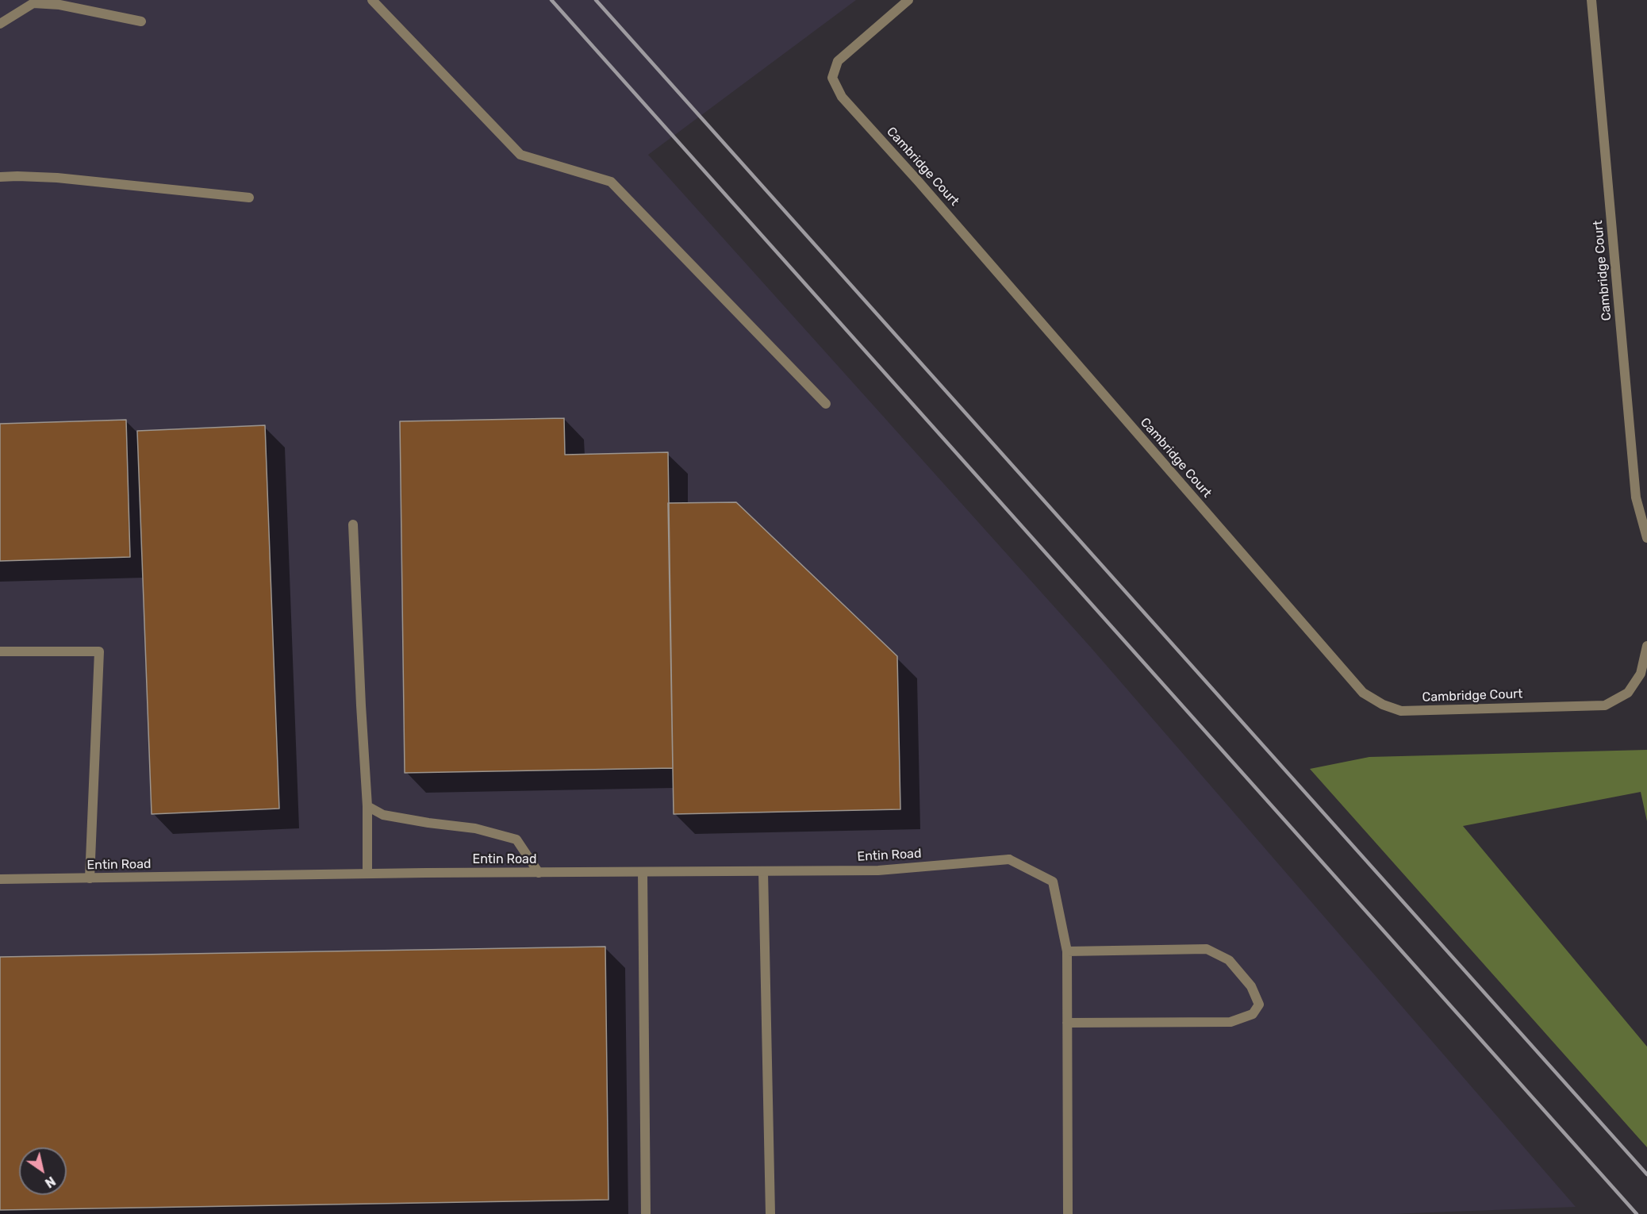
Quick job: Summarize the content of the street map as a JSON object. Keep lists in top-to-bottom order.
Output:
{
  "streets": {
    "street": ["Cambridge Court", "Entin Road"]
  },
  "north": "bottom right"
}
